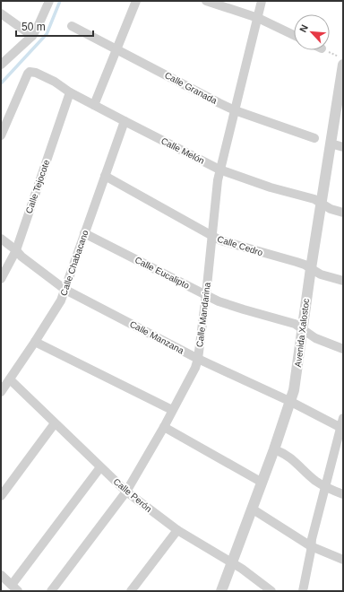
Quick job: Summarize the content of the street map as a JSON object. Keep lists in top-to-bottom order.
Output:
{
  "streets": {
    "street": [
      "Calle Granada",
      "Calle Melón",
      "Calle Tejocote",
      "Calle Cedro",
      "Calle Chabacano",
      "Calle Eucalipto",
      "Calle Mandarina",
      "Avenida Xalostoc",
      "Calle Manzana",
      "Calle Perón"
    ]
  },
  "crossings": [
    ["Calle Granada", "Calle Mandarina"],
    ["Calle Melón", "Calle Tejocote"],
    ["Calle Melón", "Calle Chabacano"],
    ["Calle Melón", "Calle Mandarina"],
    ["Calle Melón", "Avenida Xalostoc"],
    ["Calle Tejocote", "Calle Manzana"],
    ["Calle Cedro", "Calle Chabacano"],
    ["Calle Cedro", "Calle Mandarina"],
    ["Calle Cedro", "Avenida Xalostoc"],
    ["Calle Chabacano", "Calle Eucalipto"],
    ["Calle Chabacano", "Calle Manzana"],
    ["Calle Chabacano", "Calle Perón"],
    ["Calle Eucalipto", "Calle Mandarina"],
    ["Calle Eucalipto", "Avenida Xalostoc"],
    ["Calle Mandarina", "Calle Manzana"],
    ["Calle Mandarina", "Calle Perón"],
    ["Avenida Xalostoc", "Calle Manzana"],
    ["Avenida Xalostoc", "Calle Perón"]
  ],
  "scale_bar": "50 m",
  "north": "top left"
}
